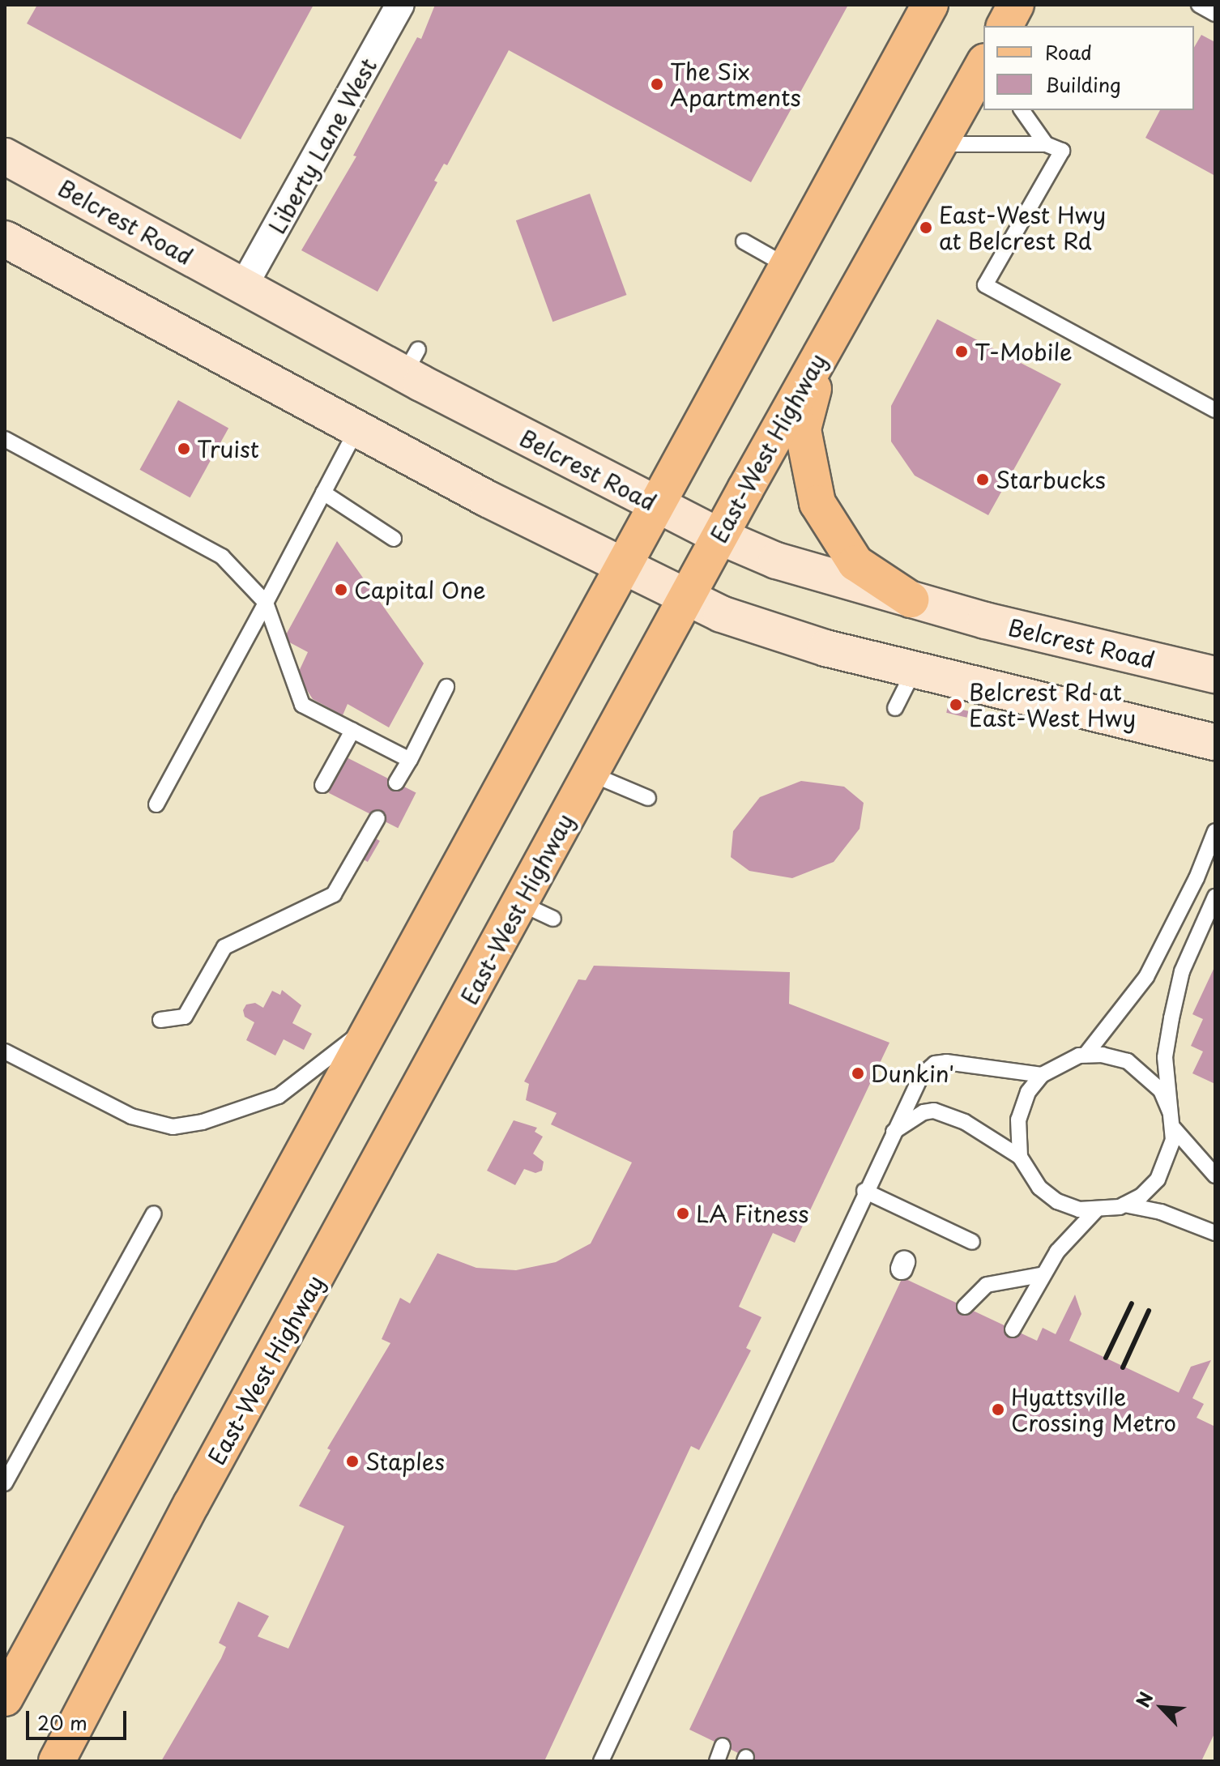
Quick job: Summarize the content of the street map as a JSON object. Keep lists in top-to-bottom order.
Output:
{
  "streets": {
    "main road": ["Belcrest Road", "East-West Highway"],
    "street": ["Liberty Lane West"]
  },
  "crossings": [
    ["Liberty Lane West", "Belcrest Road"],
    ["Belcrest Road", "East-West Highway"]
  ],
  "places": [
    "The Six Apartments",
    "East-West Hwy at Belcrest Rd",
    "T-Mobile",
    "Truist",
    "Starbucks",
    "Capital One",
    "Belcrest Rd at East-West Hwy",
    "Dunkin'",
    "LA Fitness",
    "Hyattsville Crossing Metro",
    "Staples"
  ],
  "legend": ["Road", "Building"],
  "scale_bar": "20 m",
  "north": "top left"
}
